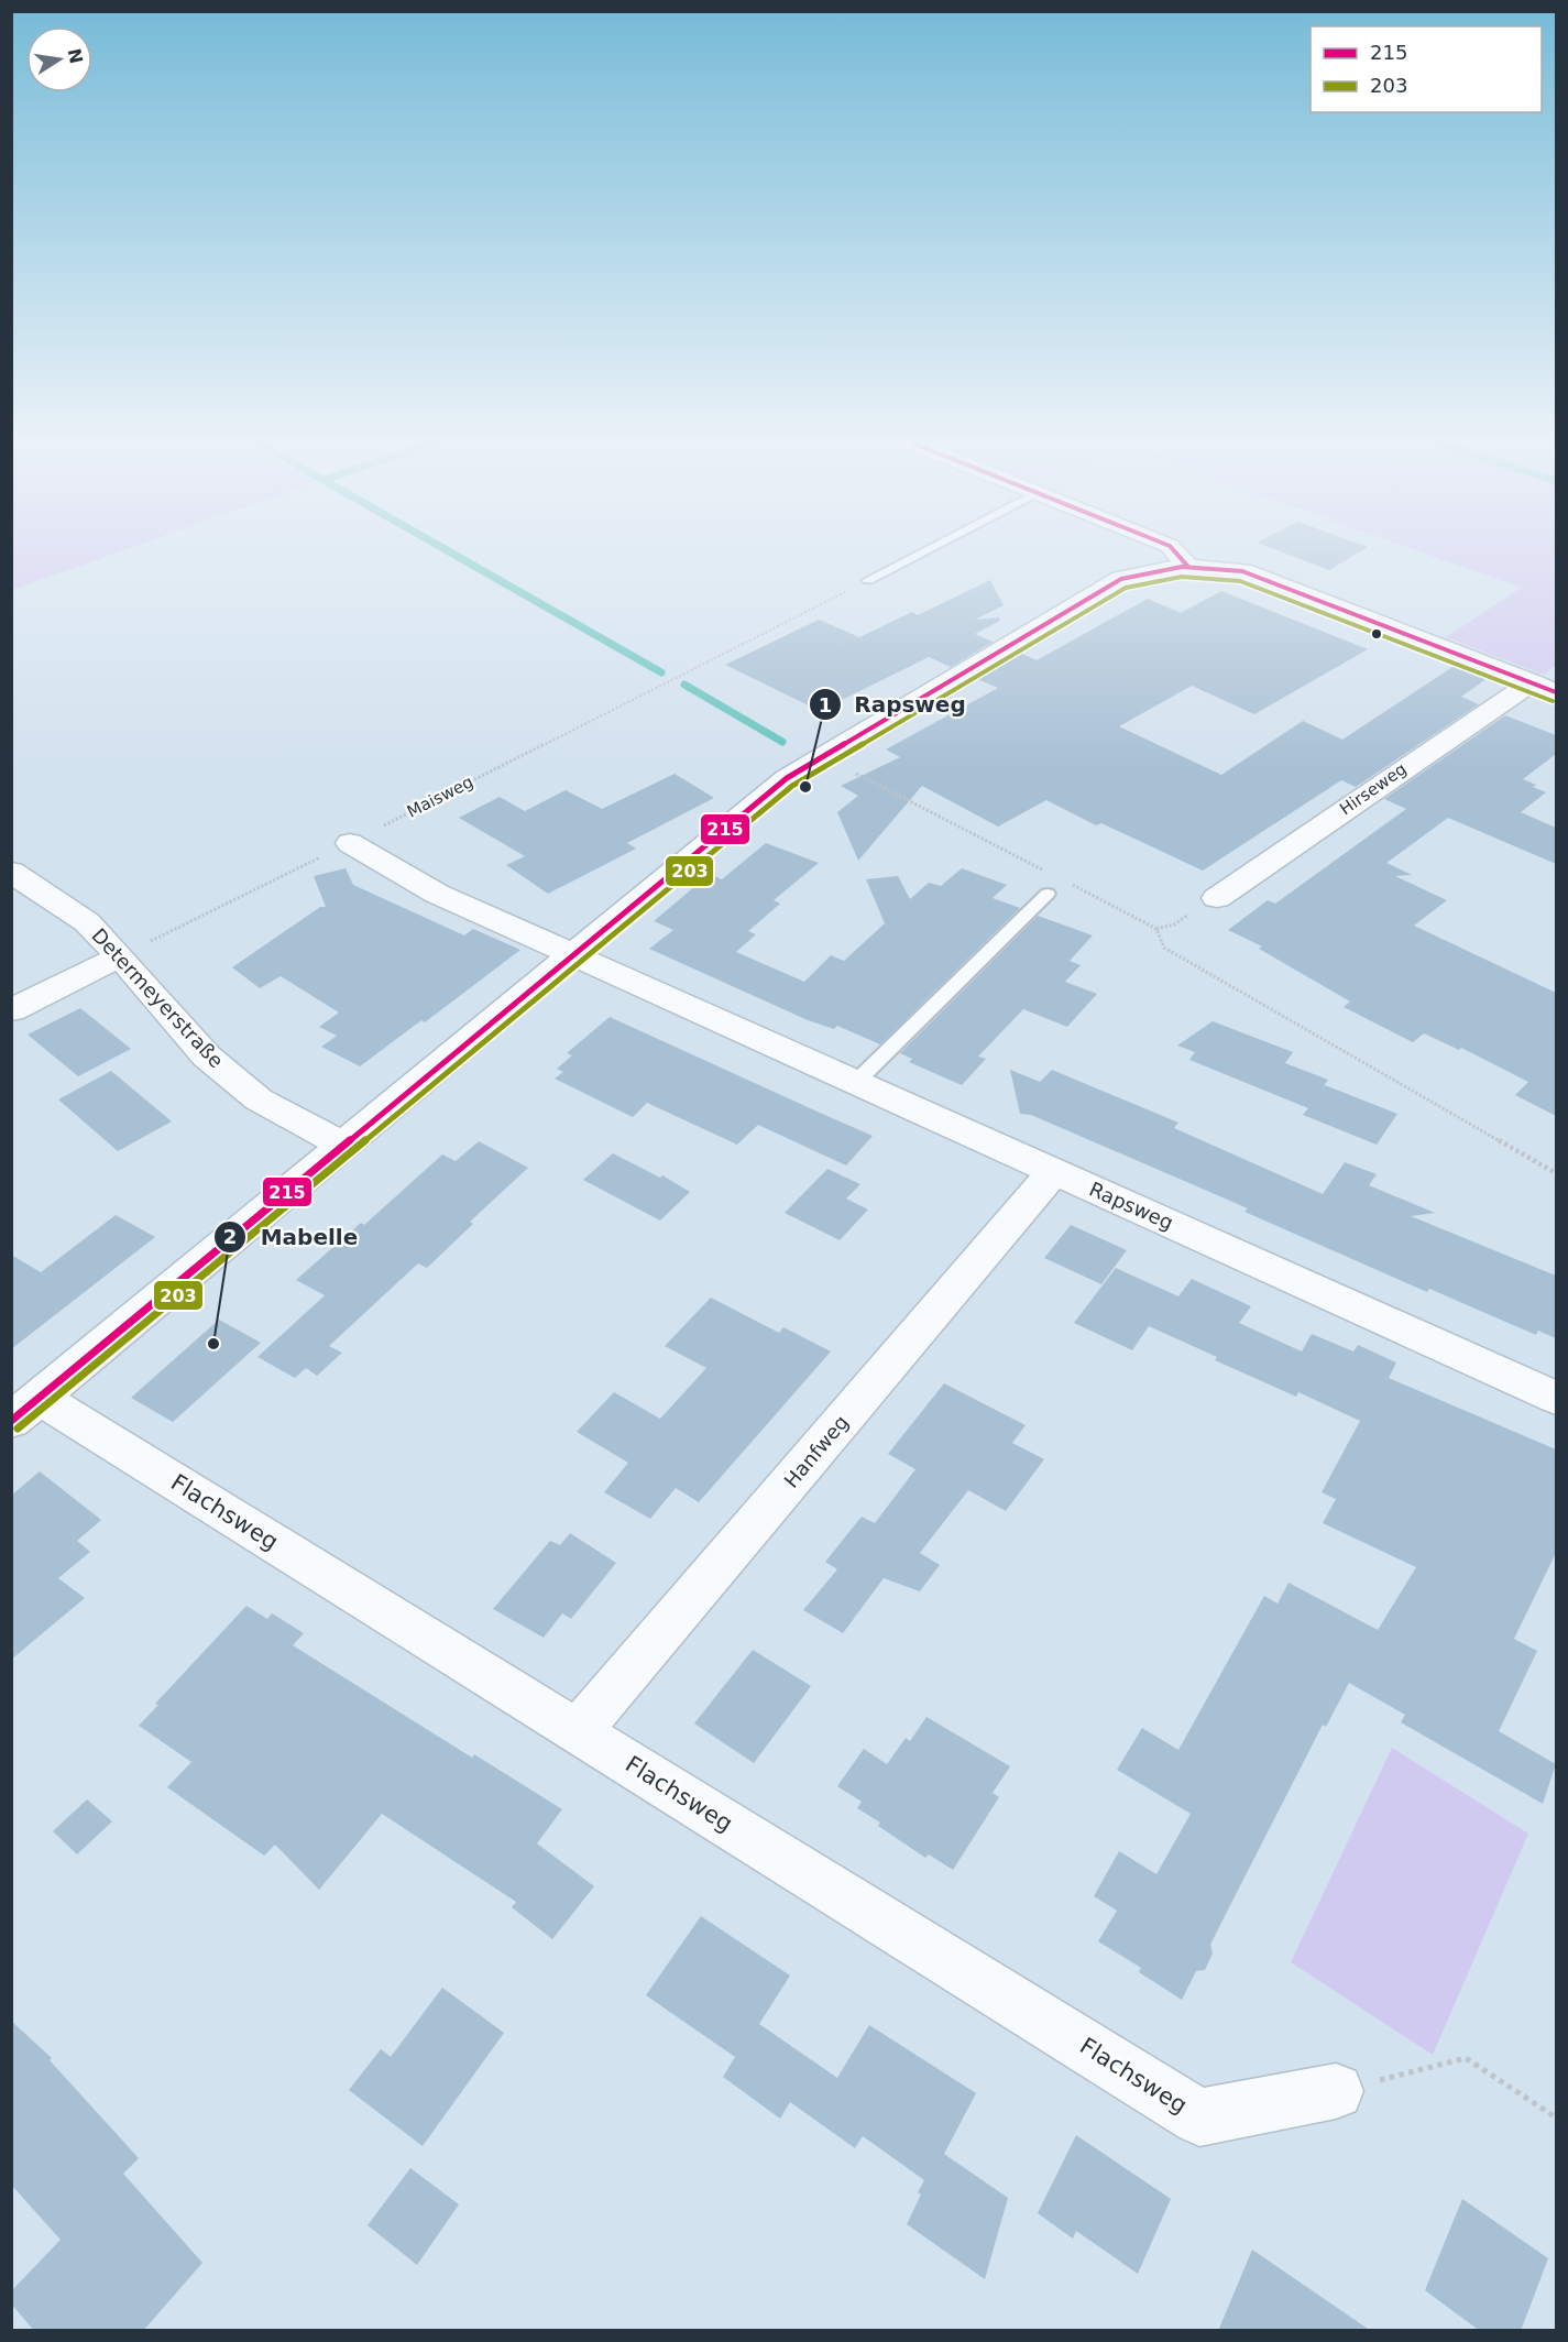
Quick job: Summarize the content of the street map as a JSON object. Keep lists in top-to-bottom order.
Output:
{
  "streets": {
    "street": [
      "Hirseweg",
      "Determeyerstraße",
      "Rapsweg",
      "Hanfweg",
      "Flachsweg"
    ],
    "path": ["Maisweg"]
  },
  "crossings": [
    ["Maisweg", "Determeyerstraße"],
    ["Maisweg", "Rapsweg"],
    ["Rapsweg", "Hanfweg"],
    ["Hanfweg", "Flachsweg"]
  ],
  "places": ["Rapsweg", "Mabelle"],
  "lines": ["transit line 215", "transit line 203"],
  "legend": ["215", "203"],
  "north": "right"
}
